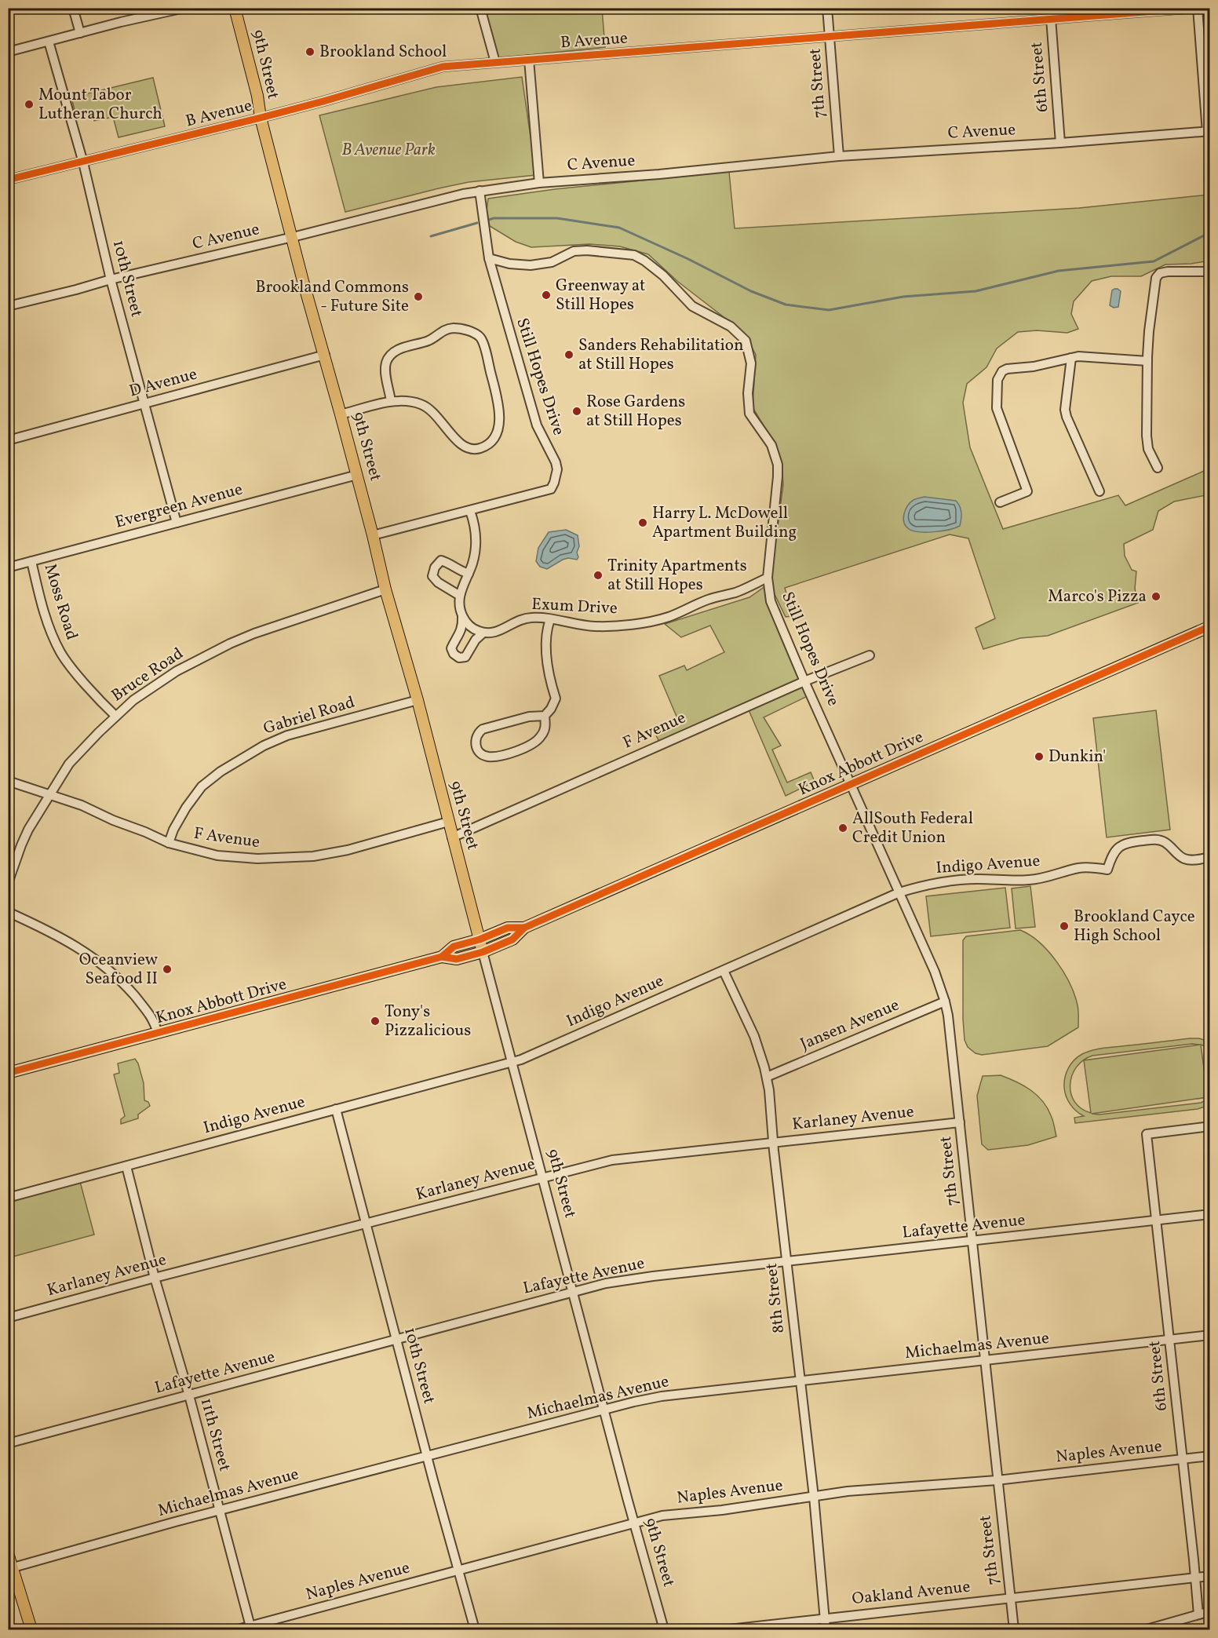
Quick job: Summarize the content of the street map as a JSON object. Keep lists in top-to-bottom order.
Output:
{
  "streets": {
    "main road": ["9th Street", "Knox Abbott Drive"],
    "street": [
      "B Avenue",
      "6th Street",
      "7th Street",
      "C Avenue",
      "10th Street",
      "Still Hopes Drive",
      "D Avenue",
      "Evergreen Avenue",
      "Moss Road",
      "Exum Drive",
      "Bruce Road",
      "Gabriel Road",
      "F Avenue",
      "Indigo Avenue",
      "Jansen Avenue",
      "Karlaney Avenue",
      "Lafayette Avenue",
      "8th Street",
      "Michaelmas Avenue",
      "11th Street",
      "Naples Avenue",
      "Oakland Avenue"
    ]
  },
  "crossings": [
    ["B Avenue", "9th Street"],
    ["B Avenue", "6th Street"],
    ["B Avenue", "7th Street"],
    ["B Avenue", "10th Street"],
    ["9th Street", "C Avenue"],
    ["9th Street", "Still Hopes Drive"],
    ["9th Street", "D Avenue"],
    ["9th Street", "Evergreen Avenue"],
    ["9th Street", "Bruce Road"],
    ["9th Street", "Gabriel Road"],
    ["9th Street", "F Avenue"],
    ["9th Street", "Knox Abbott Drive"],
    ["9th Street", "Indigo Avenue"],
    ["9th Street", "Karlaney Avenue"],
    ["9th Street", "Lafayette Avenue"],
    ["9th Street", "Michaelmas Avenue"],
    ["9th Street", "Naples Avenue"],
    ["6th Street", "C Avenue"],
    ["6th Street", "Lafayette Avenue"],
    ["6th Street", "Michaelmas Avenue"],
    ["6th Street", "Naples Avenue"],
    ["6th Street", "Oakland Avenue"],
    ["7th Street", "C Avenue"],
    ["7th Street", "Still Hopes Drive"],
    ["7th Street", "Knox Abbott Drive"],
    ["7th Street", "Indigo Avenue"],
    ["7th Street", "Jansen Avenue"],
    ["7th Street", "Karlaney Avenue"],
    ["7th Street", "Lafayette Avenue"],
    ["7th Street", "Michaelmas Avenue"],
    ["7th Street", "Naples Avenue"],
    ["7th Street", "Oakland Avenue"],
    ["C Avenue", "10th Street"],
    ["C Avenue", "Still Hopes Drive"],
    ["10th Street", "D Avenue"],
    ["10th Street", "Evergreen Avenue"],
    ["10th Street", "Indigo Avenue"],
    ["10th Street", "Karlaney Avenue"],
    ["10th Street", "Lafayette Avenue"],
    ["10th Street", "Michaelmas Avenue"],
    ["10th Street", "Naples Avenue"],
    ["Still Hopes Drive", "Exum Drive"],
    ["Still Hopes Drive", "F Avenue"],
    ["Still Hopes Drive", "Knox Abbott Drive"],
    ["Evergreen Avenue", "Moss Road"],
    ["Moss Road", "Bruce Road"],
    ["Bruce Road", "F Avenue"],
    ["Gabriel Road", "F Avenue"],
    ["Indigo Avenue", "8th Street"],
    ["Indigo Avenue", "11th Street"],
    ["Jansen Avenue", "8th Street"],
    ["Karlaney Avenue", "8th Street"],
    ["Karlaney Avenue", "11th Street"],
    ["Lafayette Avenue", "8th Street"],
    ["Lafayette Avenue", "11th Street"],
    ["8th Street", "Michaelmas Avenue"],
    ["8th Street", "Naples Avenue"],
    ["8th Street", "Oakland Avenue"],
    ["Michaelmas Avenue", "11th Street"],
    ["11th Street", "Naples Avenue"]
  ],
  "parks": ["B Avenue Park"],
  "places": [
    "Brookland School",
    "Mount Tabor Lutheran Church",
    "Greenway at Still Hopes",
    "Brookland Commons - Future Site",
    "Sanders Rehabilitation at Still Hopes",
    "Rose Gardens at Still Hopes",
    "Harry L. McDowell Apartment Building",
    "Trinity Apartments at Still Hopes",
    "Marco's Pizza",
    "Dunkin'",
    "AllSouth Federal Credit Union",
    "Brookland Cayce High School",
    "Oceanview Seafood II",
    "Tony's Pizzalicious"
  ]
}
